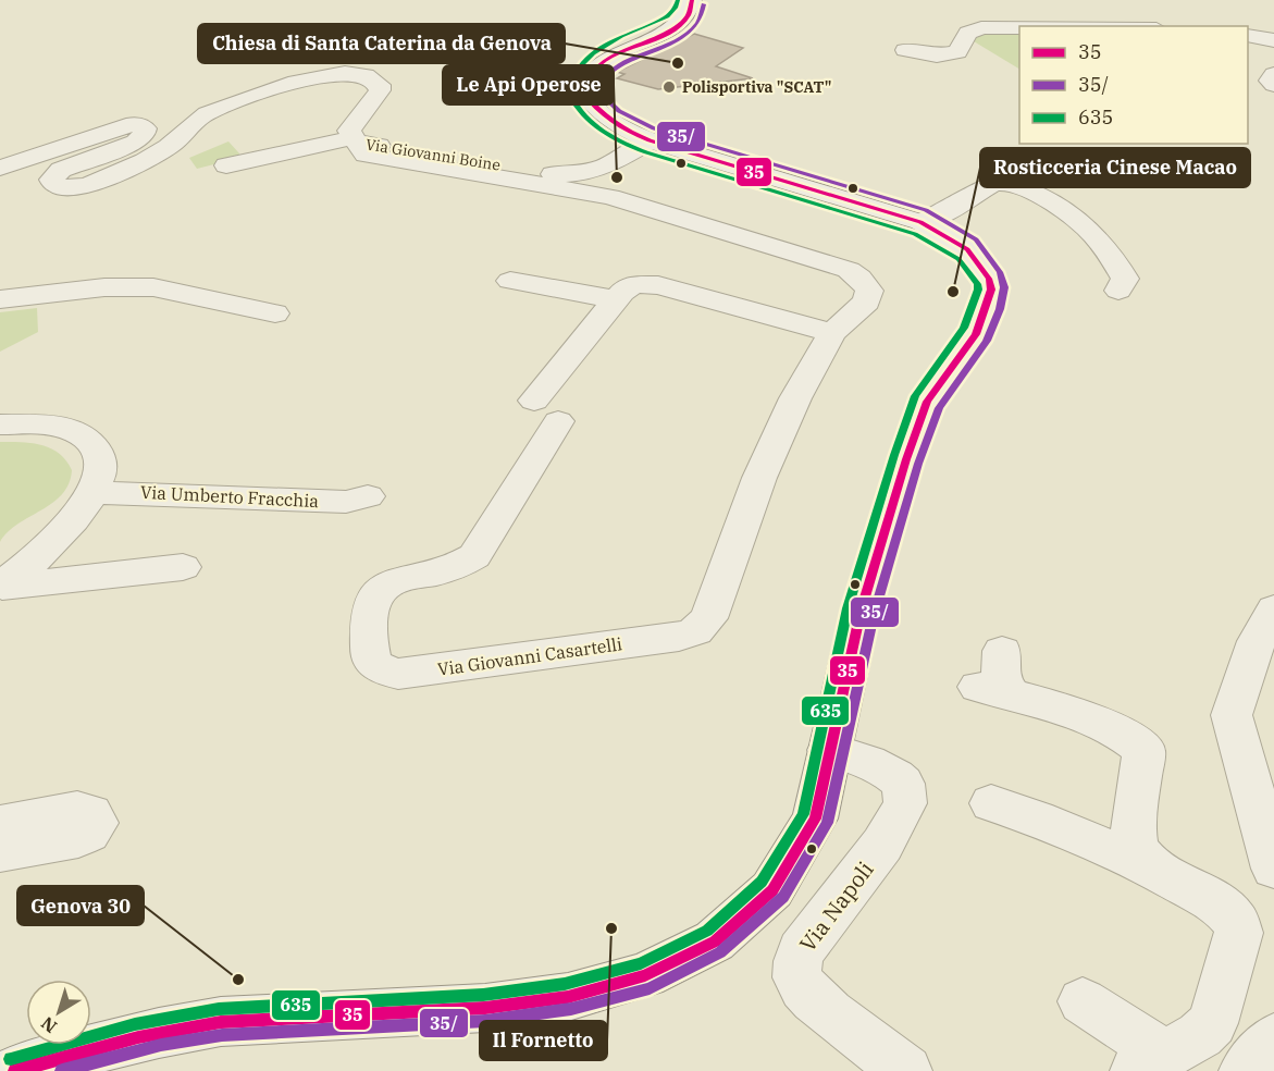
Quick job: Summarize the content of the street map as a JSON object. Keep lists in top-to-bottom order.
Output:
{
  "streets": {
    "street": [
      "Via Giovanni Boine",
      "Via Umberto Fracchia",
      "Via Giovanni Casartelli",
      "Via Napoli"
    ]
  },
  "crossings": [
    ["Via Giovanni Boine", "Via Giovanni Casartelli"]
  ],
  "places": [
    "Chiesa di Santa Caterina da Genova",
    "Polisportiva \"SCAT\"",
    "Le Api Operose",
    "Rosticceria Cinese Macao",
    "Il Fornetto",
    "Genova 30"
  ],
  "lines": ["transit line 35", "transit line 635", "transit line 35/"],
  "legend": ["35", "35/", "635"],
  "north": "bottom left"
}
